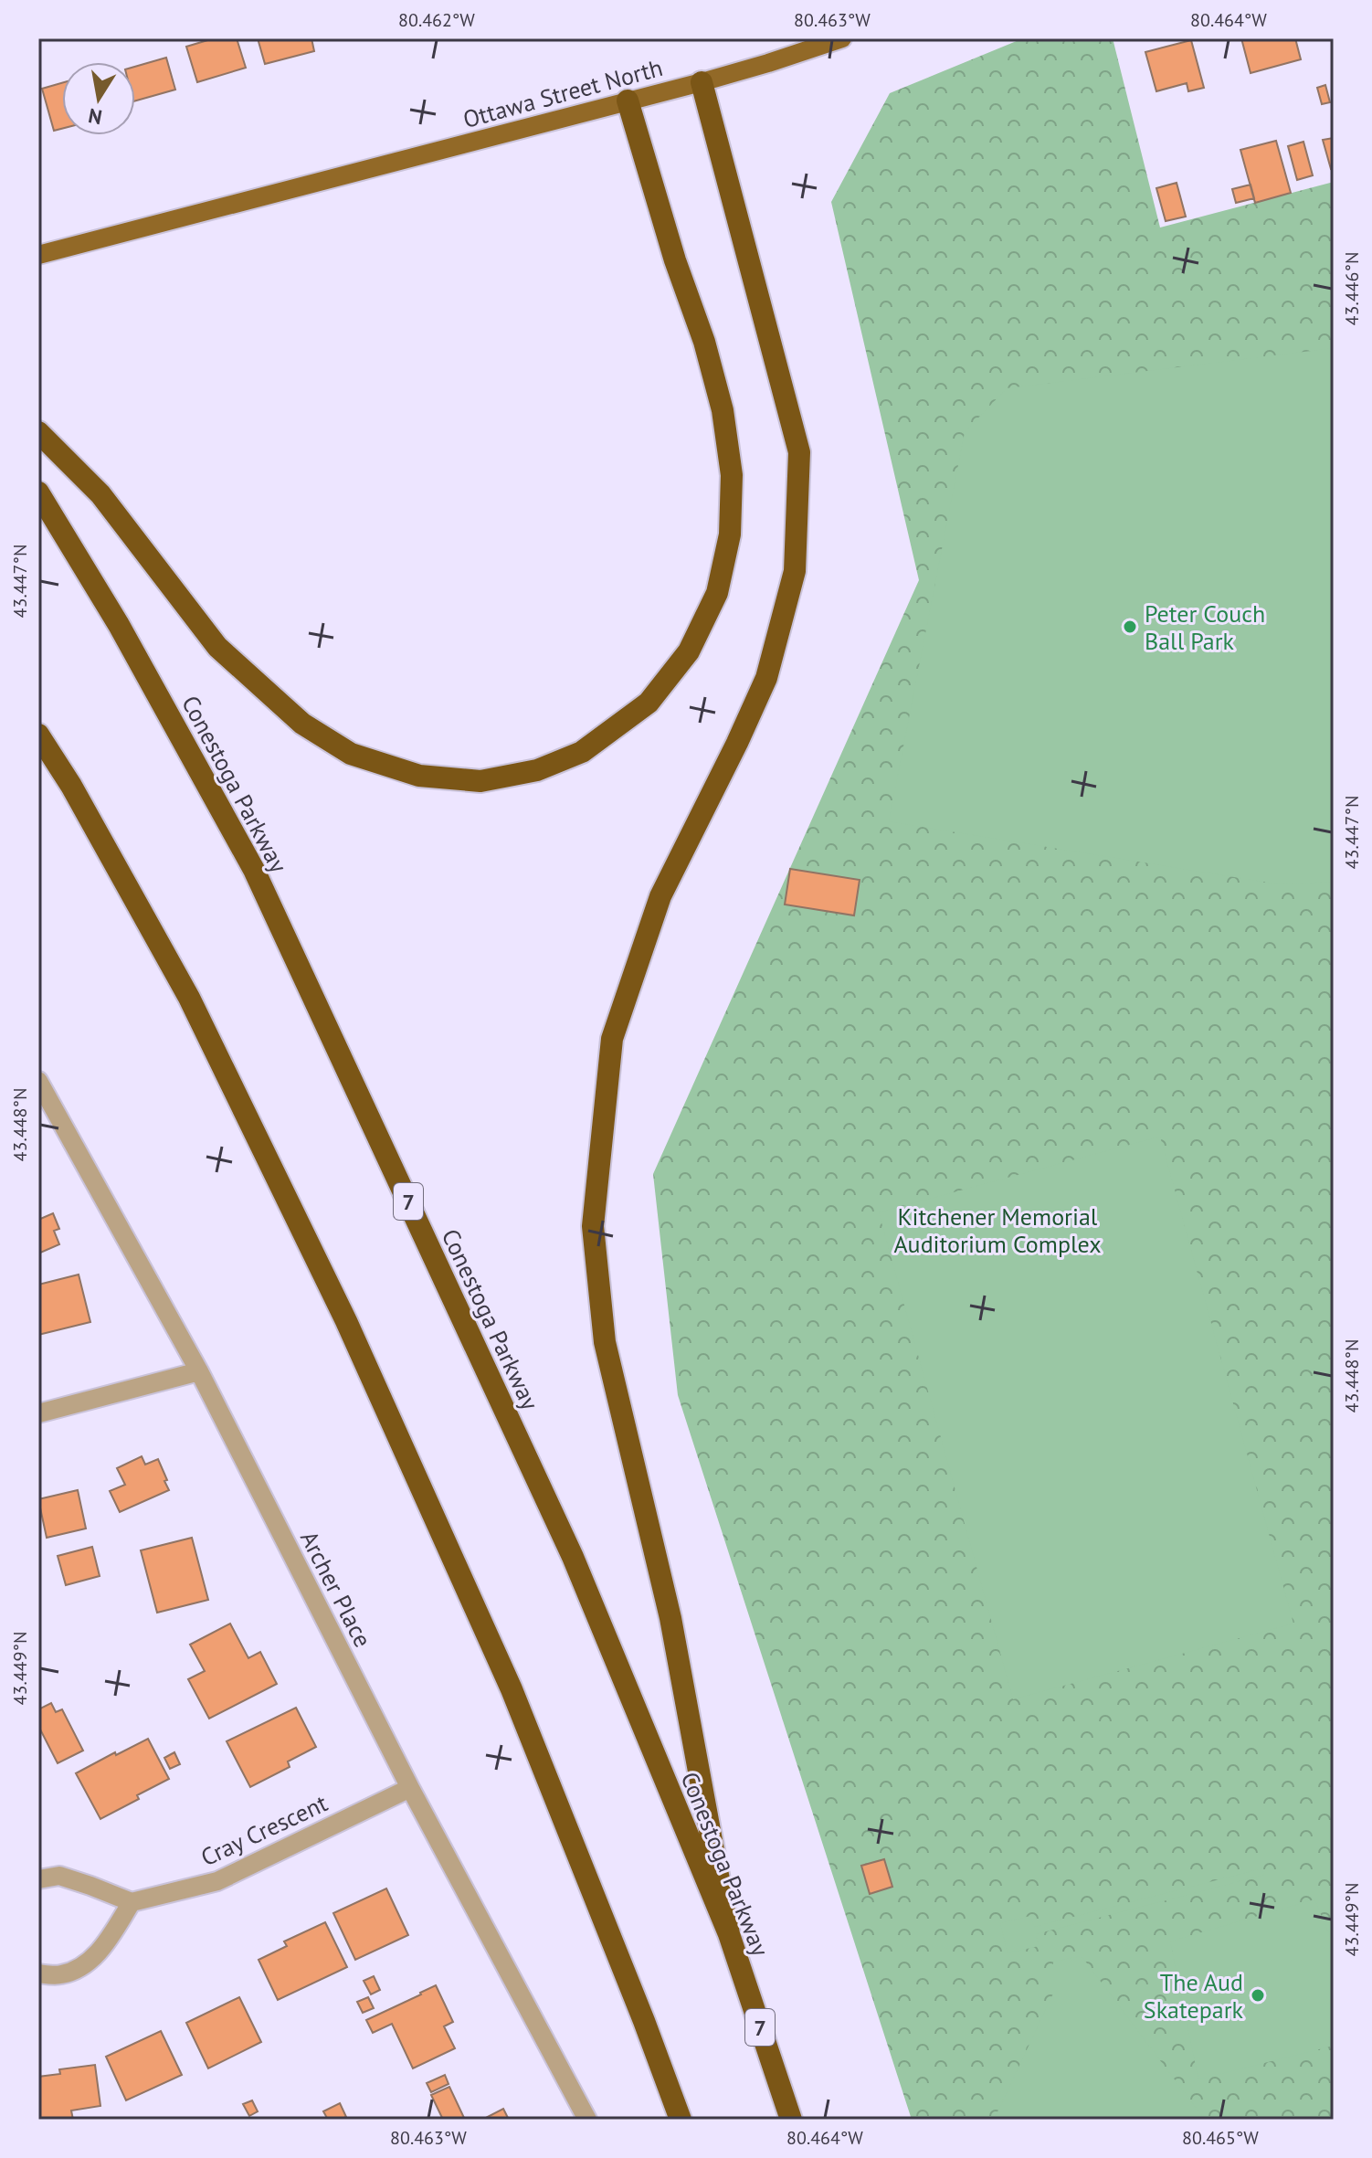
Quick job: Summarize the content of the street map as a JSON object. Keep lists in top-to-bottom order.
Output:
{
  "streets": {
    "highway": ["Conestoga Parkway", "7"],
    "main road": ["Ottawa Street North"],
    "street": ["Archer Place", "Cray Crescent"]
  },
  "crossings": [
    ["Archer Place", "Cray Crescent"]
  ],
  "parks": ["Kitchener Memorial Auditorium Complex"],
  "places": ["Peter Couch Ball Park", "The Aud Skatepark"],
  "north": "bottom",
  "coordinates": [
    "80.462°W",
    "80.463°W",
    "80.464°W",
    "43.446°N",
    "43.447°N",
    "43.448°N",
    "43.449°N",
    "80.465°W"
  ]
}
